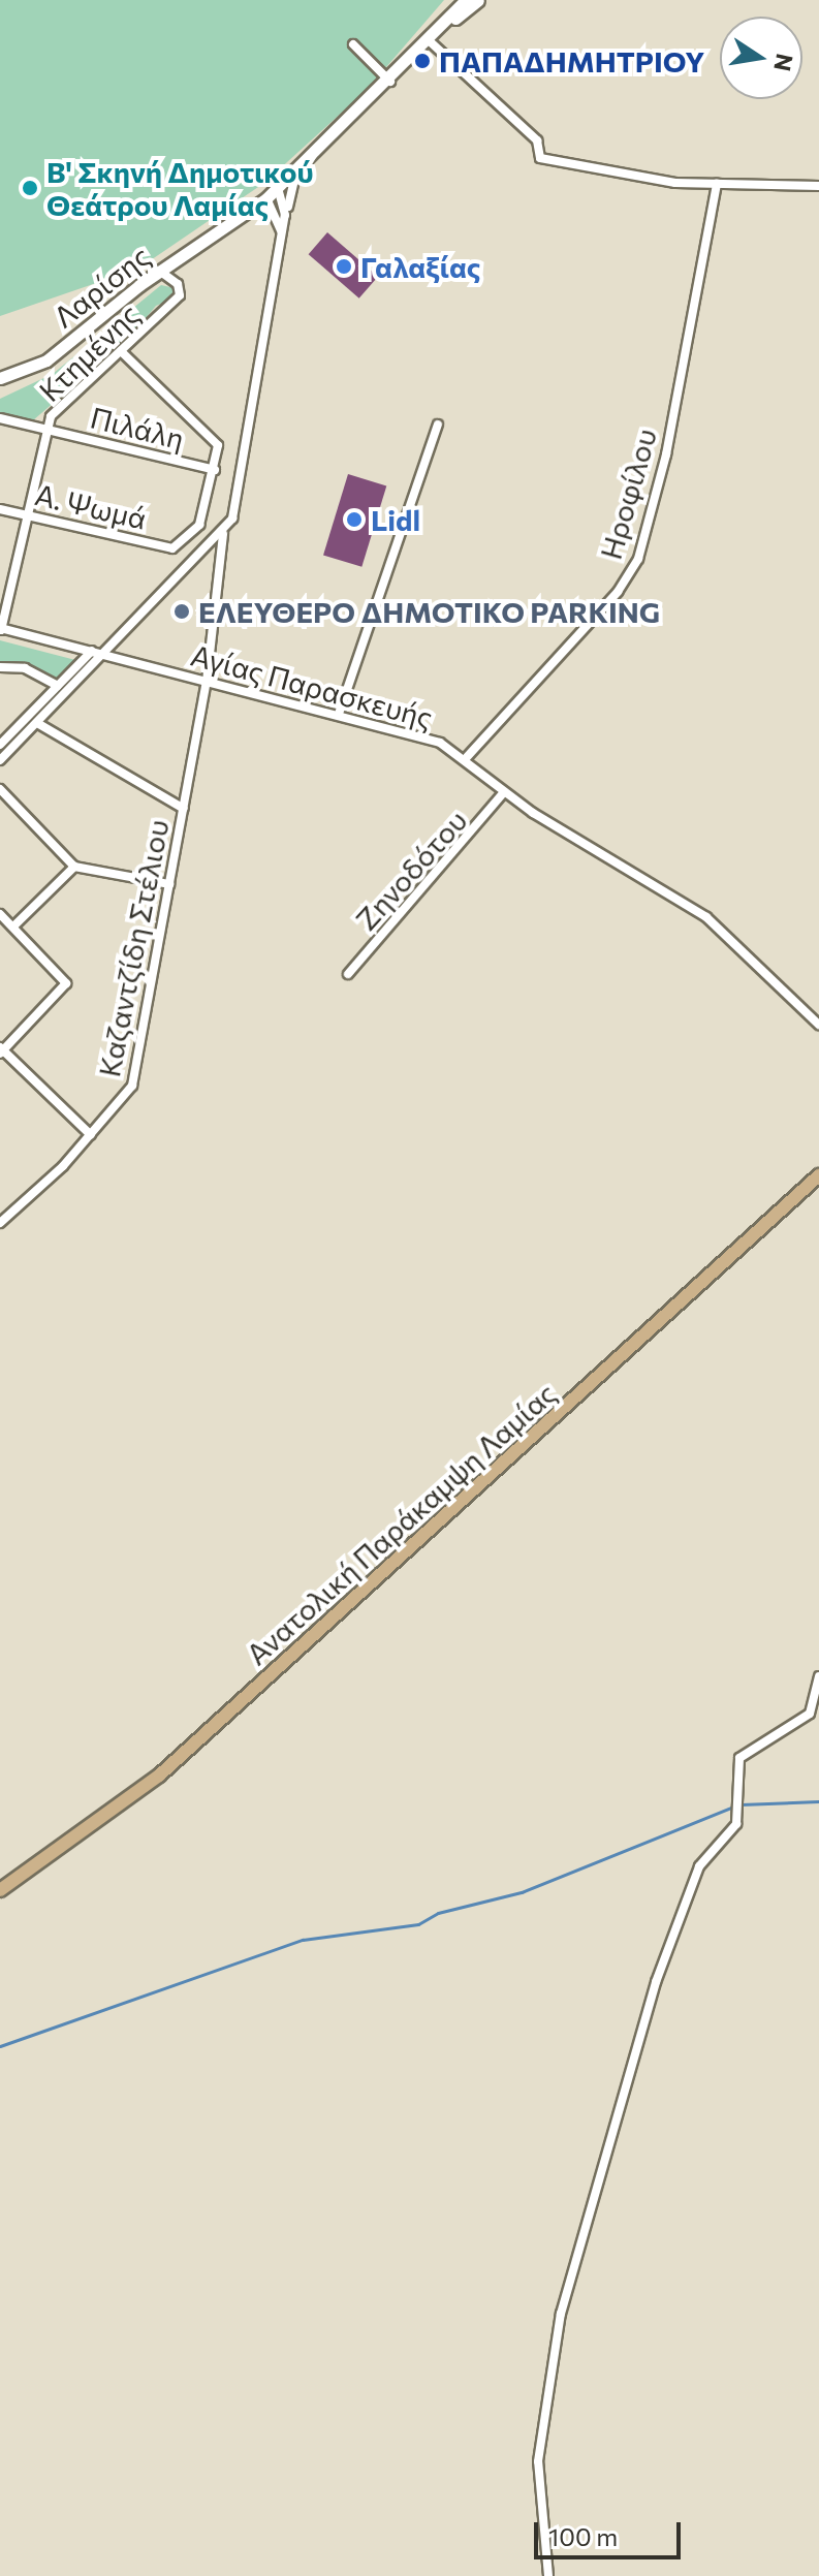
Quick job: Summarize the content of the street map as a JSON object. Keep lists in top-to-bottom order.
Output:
{
  "streets": {
    "main road": ["Λαρίσης", "Ανατολική Παράκαμψη Λαμίας"],
    "street": [
      "Κτημένης",
      "Πιλάλη",
      "Ηροφίλου",
      "Α. Ψωμά",
      "Αγίας Παρασκευής",
      "Ζηνοδότου",
      "Καζαντζίδη Στέλιου"
    ]
  },
  "crossings": [
    ["Λαρίσης", "Κτημένης"],
    ["Λαρίσης", "Καζαντζίδη Στέλιου"],
    ["Κτημένης", "Πιλάλη"],
    ["Κτημένης", "Α. Ψωμά"],
    ["Κτημένης", "Αγίας Παρασκευής"],
    ["Πιλάλη", "Α. Ψωμά"],
    ["Ηροφίλου", "Αγίας Παρασκευής"],
    ["Αγίας Παρασκευής", "Ζηνοδότου"],
    ["Αγίας Παρασκευής", "Καζαντζίδη Στέλιου"]
  ],
  "places": [
    "ΠΑΠΑΔΗΜΗΤΡΙΟΥ",
    "Β' Σκηνή Δημοτικού Θεάτρου Λαμίας",
    "Γαλαξίας",
    "Lidl",
    "ΕΛΕΥΘΕΡΟ ΔΗΜΟΤΙΚΟ PARKING"
  ],
  "scale_bar": "100 m",
  "north": "right"
}
